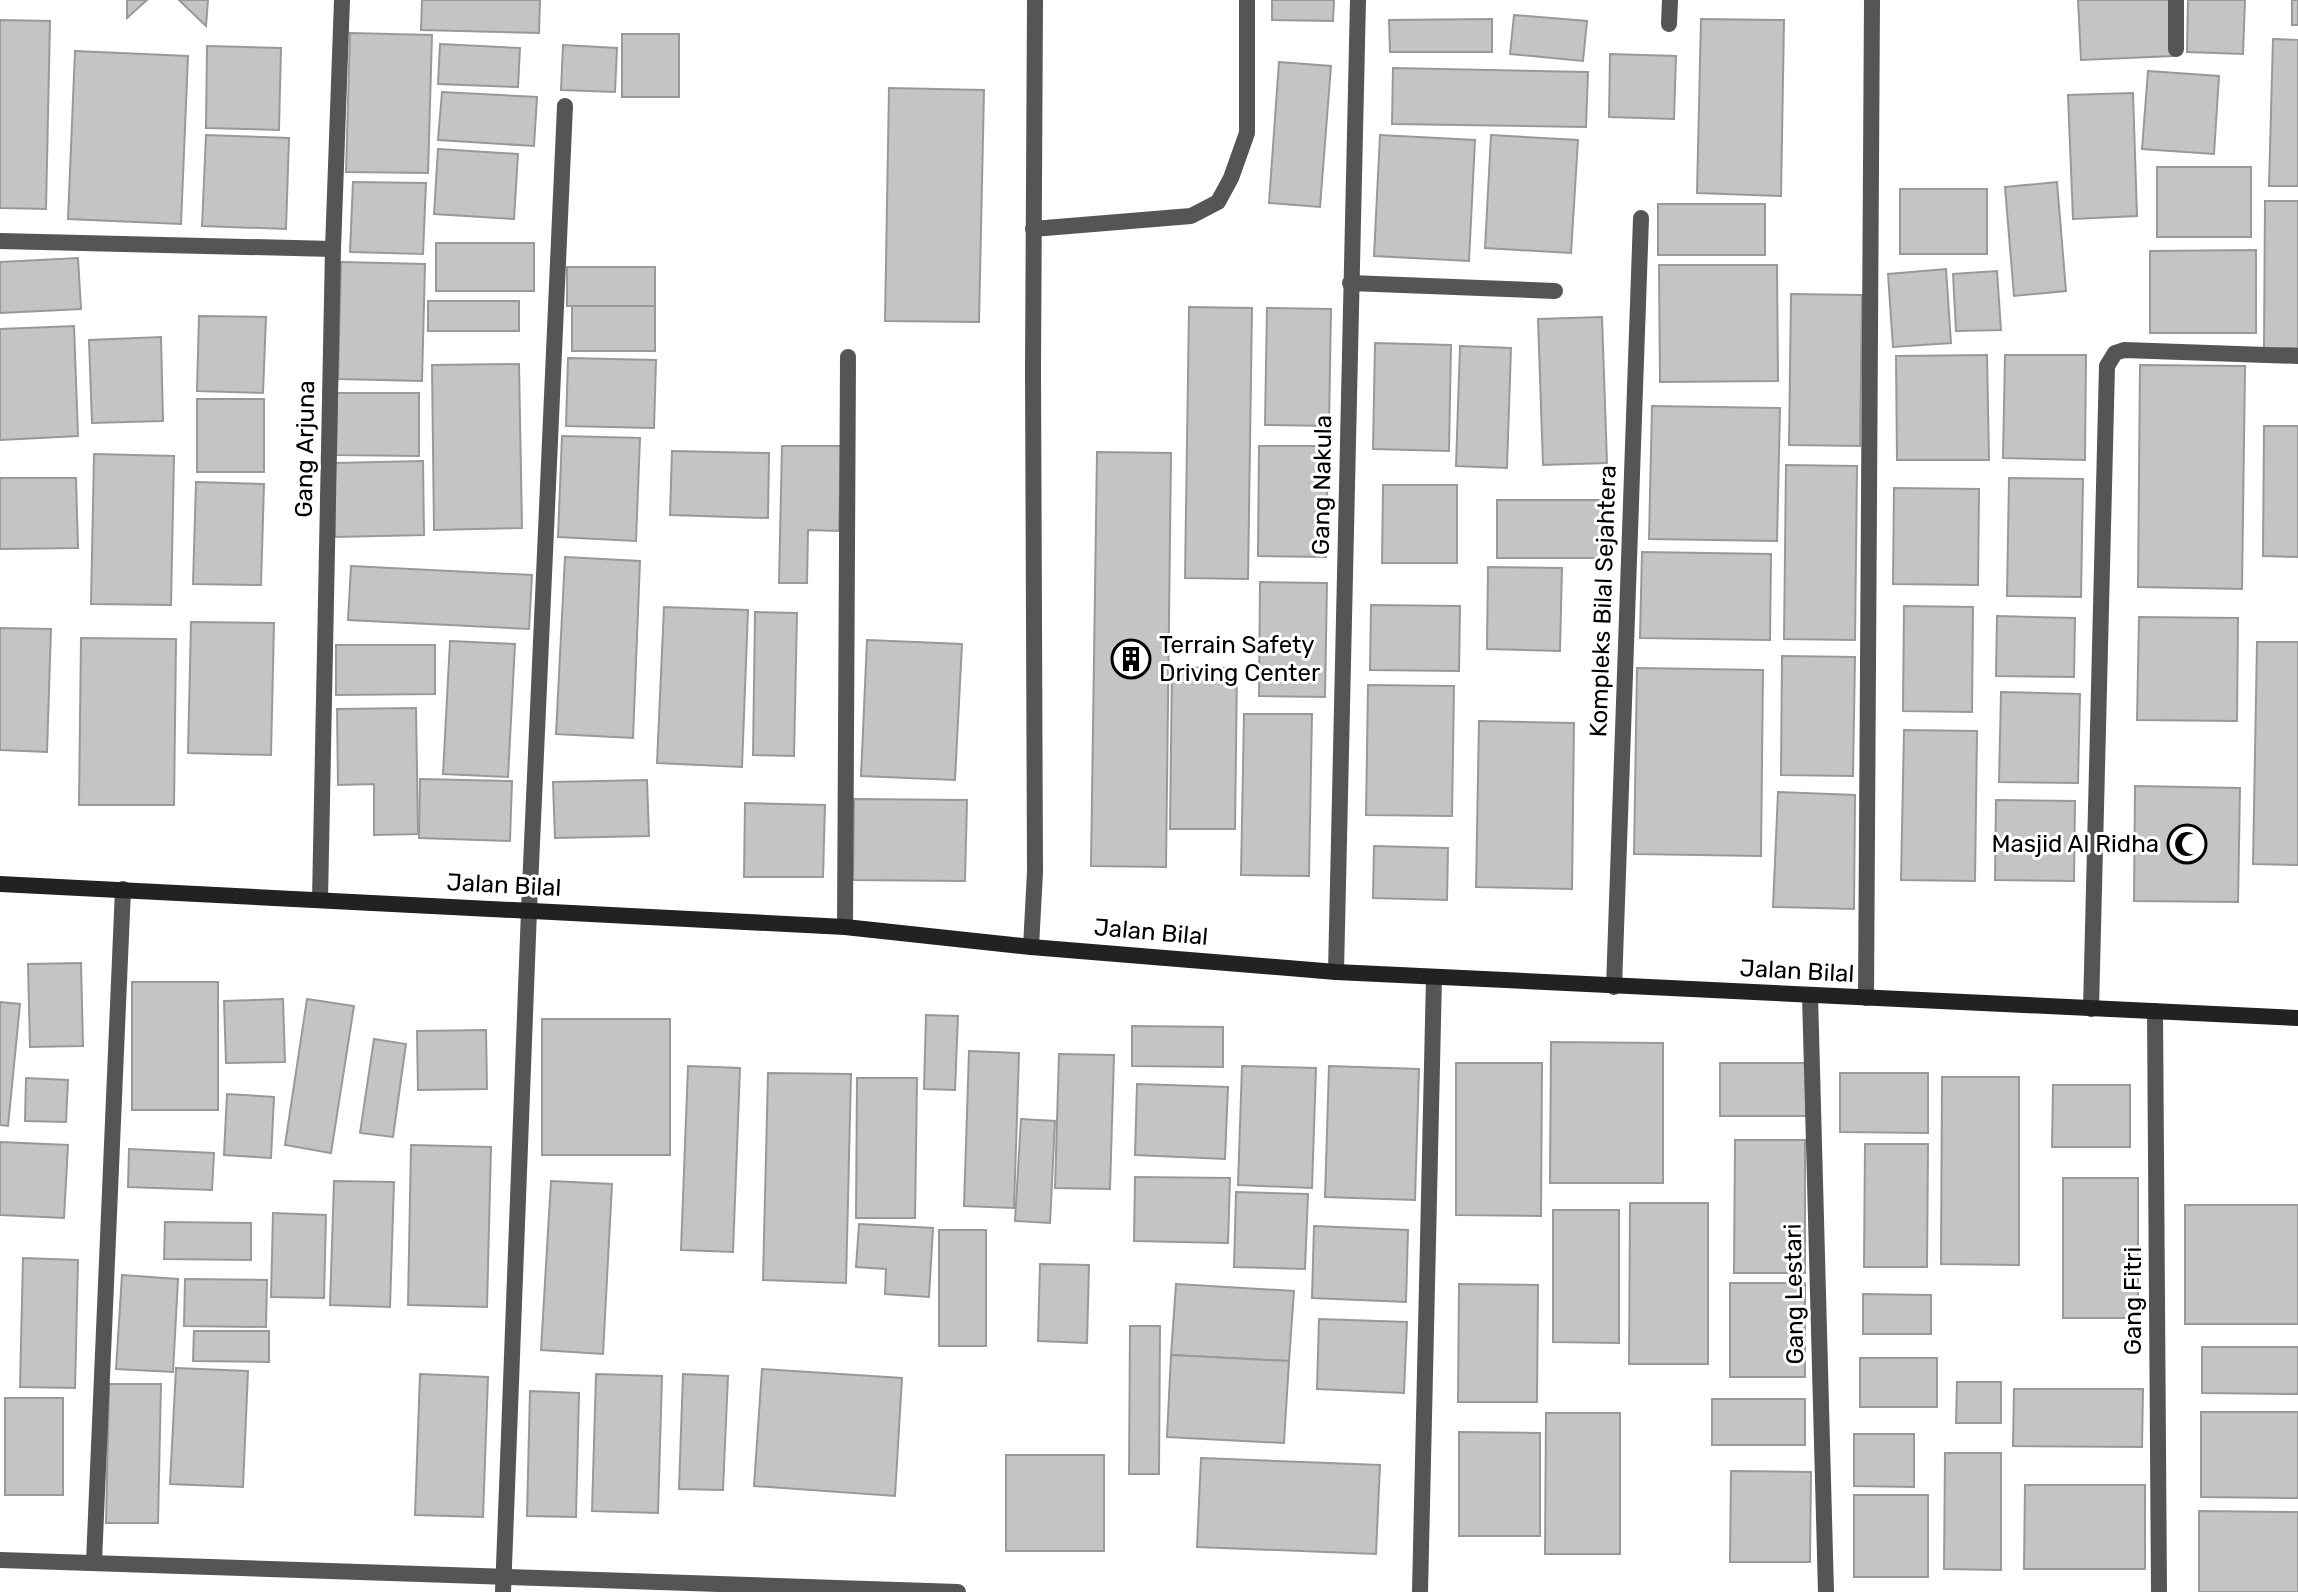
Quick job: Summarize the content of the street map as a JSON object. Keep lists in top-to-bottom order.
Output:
{
  "streets": {
    "main road": ["Jalan Bilal"],
    "street": [
      "Gang Arjuna",
      "Gang Nakula",
      "Kompleks Bilal Sejahtera",
      "Gang Lestari",
      "Gang Fitri"
    ]
  },
  "crossings": [
    ["Gang Arjuna", "Jalan Bilal"],
    ["Gang Nakula", "Jalan Bilal"],
    ["Kompleks Bilal Sejahtera", "Jalan Bilal"],
    ["Jalan Bilal", "Gang Lestari"],
    ["Jalan Bilal", "Gang Fitri"]
  ],
  "places": {
    "building": ["Terrain Safety Driving Center"],
    "mosque": ["Masjid Al Ridha"]
  }
}
